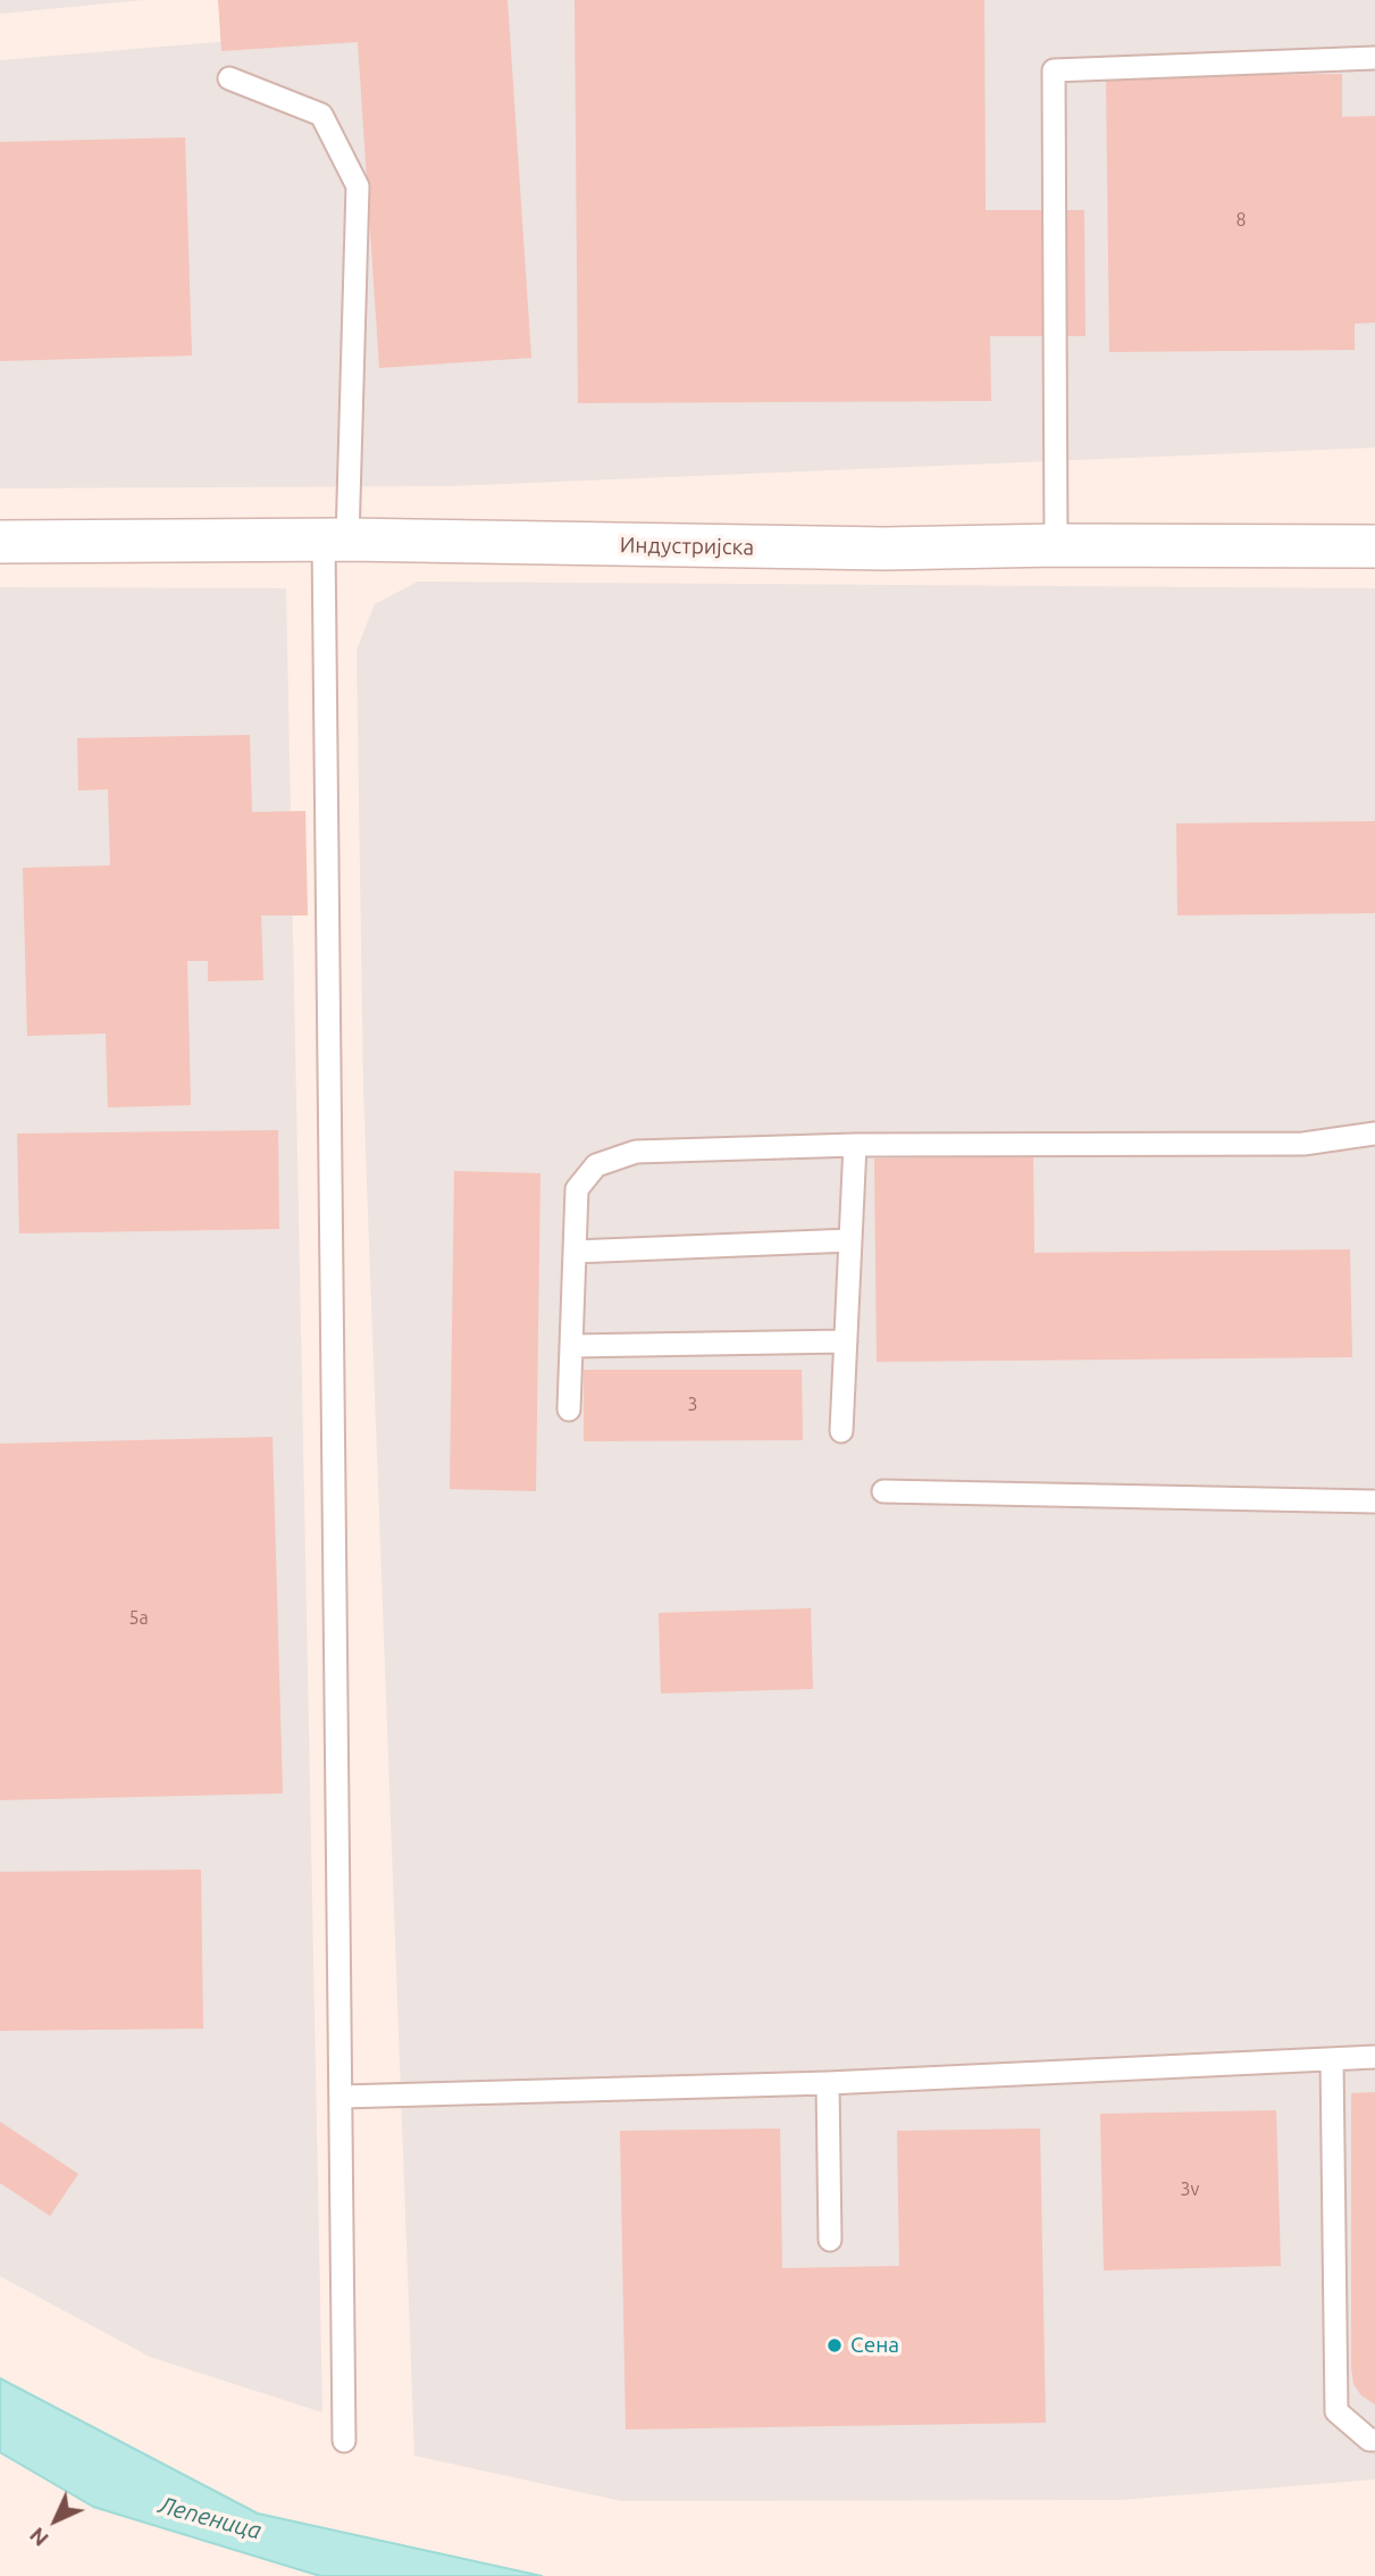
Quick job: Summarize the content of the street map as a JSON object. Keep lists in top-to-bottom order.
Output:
{
  "streets": {
    "street": ["Индустријска"]
  },
  "water": ["Лепеница"],
  "places": ["Сена"],
  "house_numbers": [
    "8",
    "3",
    "5a",
    "3v"
  ],
  "north": "bottom left"
}
